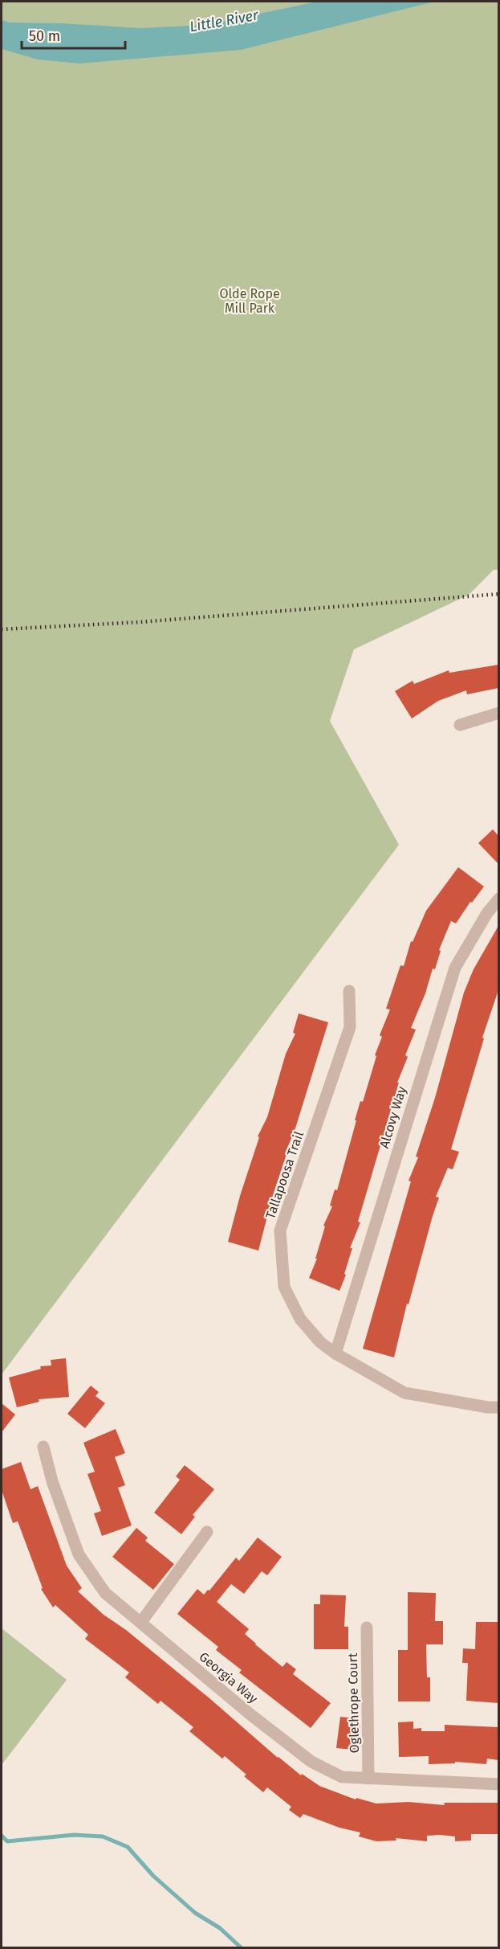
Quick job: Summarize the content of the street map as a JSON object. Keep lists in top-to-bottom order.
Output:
{
  "streets": {
    "street": [
      "Alcovy Way",
      "Tallapoosa Trail",
      "Georgia Way",
      "Oglethrope Court"
    ]
  },
  "crossings": [
    ["Alcovy Way", "Tallapoosa Trail"],
    ["Georgia Way", "Oglethrope Court"]
  ],
  "water": ["Little River"],
  "parks": ["Olde Rope Mill Park"],
  "scale_bar": "50 m"
}
